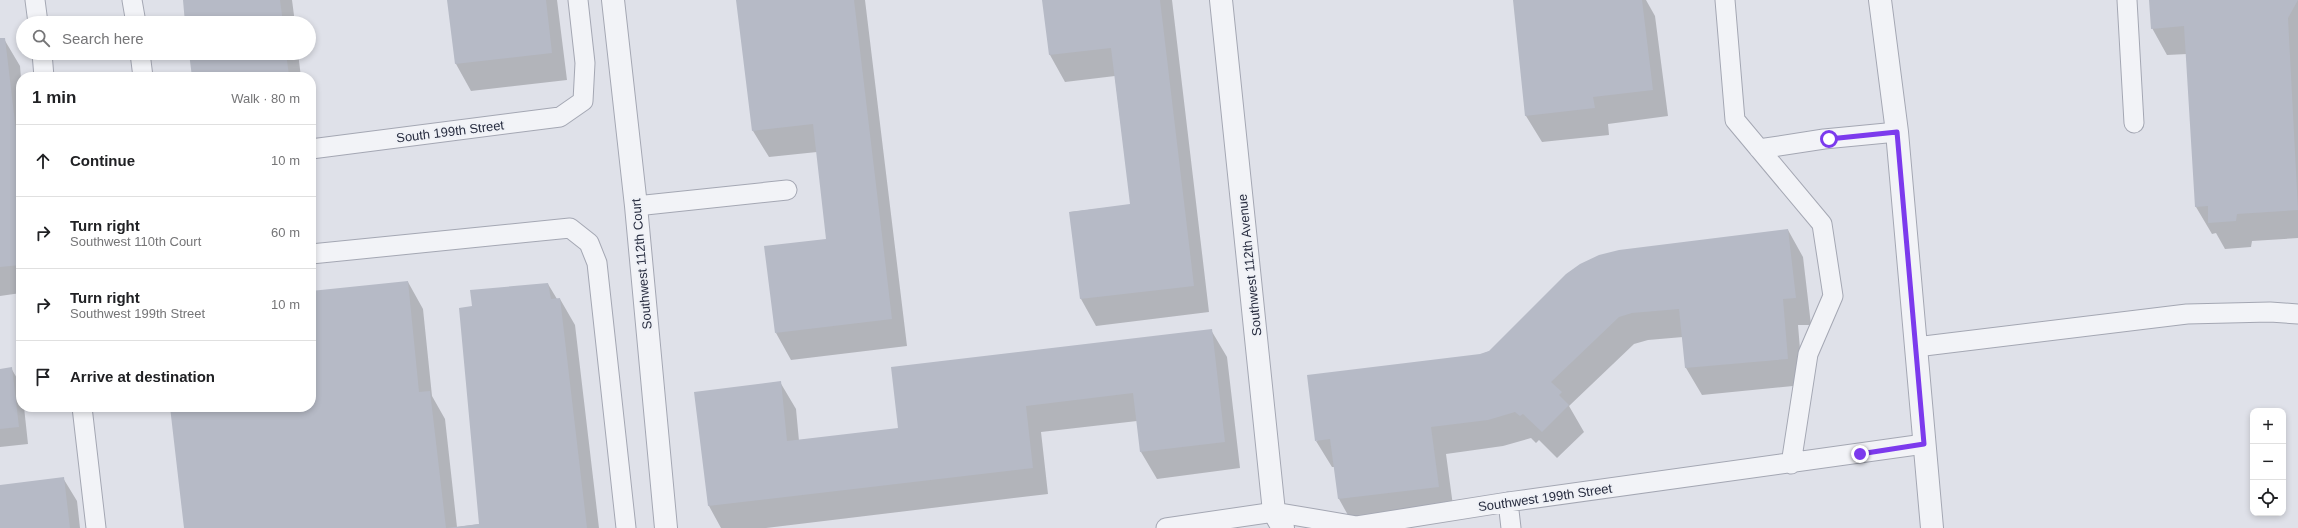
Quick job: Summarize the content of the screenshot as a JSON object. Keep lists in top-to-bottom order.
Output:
{
  "streets": {
    "street": ["Southwest 112th Court", "Southwest 112th Avenue"],
    "lane": ["South 199th Street", "Southwest 199th Street"]
  },
  "crossings": [
    ["Southwest 112th Avenue", "Southwest 199th Street"]
  ],
  "page": {
    "search": "Search here",
    "heading": ["1 min", "Walk · 80 m"],
    "list": [
      ["Continue", "10 m"],
      ["Turn right", "Southwest 110th Court", "60 m"],
      ["Turn right", "Southwest 199th Street", "10 m"],
      "Arrive at destination"
    ],
    "map_buttons": ["+", "−"]
  }
}
